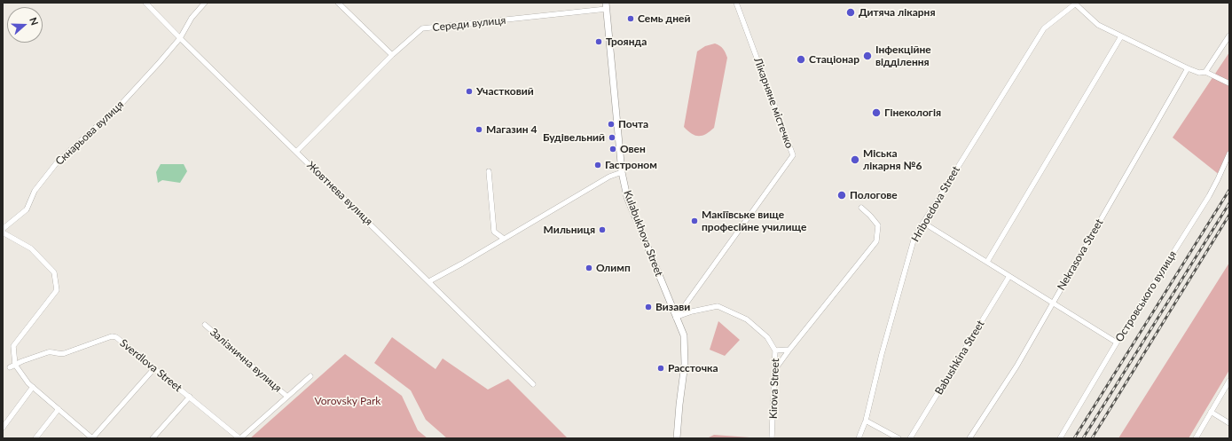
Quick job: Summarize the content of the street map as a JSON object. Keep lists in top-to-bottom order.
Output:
{
  "streets": {
    "street": [
      "Середи вулиця",
      "Лікарняне містечко",
      "Скнарьова вулиця",
      "Жовтнева вулиця",
      "Hriboedova Street",
      "Kulabukhova Street",
      "Nekrasova Street",
      "Островського вулиця",
      "Babushkina Street",
      "Залізнична вулиця",
      "Sverdlova Street",
      "Kirova Street"
    ]
  },
  "crossings": [
    ["Середи вулиця", "Жовтнева вулиця"],
    ["Середи вулиця", "Kulabukhova Street"],
    ["Лікарняне містечко", "Kulabukhova Street"],
    ["Лікарняне містечко", "Kirova Street"],
    ["Скнарьова вулиця", "Жовтнева вулиця"],
    ["Kulabukhova Street", "Kirova Street"]
  ],
  "parks": ["Vorovsky Park"],
  "places": [
    "Дитяча лікарня",
    "Семь дней",
    "Троянда",
    "Інфекційне відділення",
    "Стаціонар",
    "Участковий",
    "Гінекологія",
    "Почта",
    "Магазин 4",
    "Будівельний",
    "Овен",
    "Міська лікарня №6",
    "Гастроном",
    "Пологове",
    "Макіївське вище професійне училище",
    "Мильниця",
    "Олимп",
    "Визави",
    "Рассточка"
  ],
  "north": "right"
}
